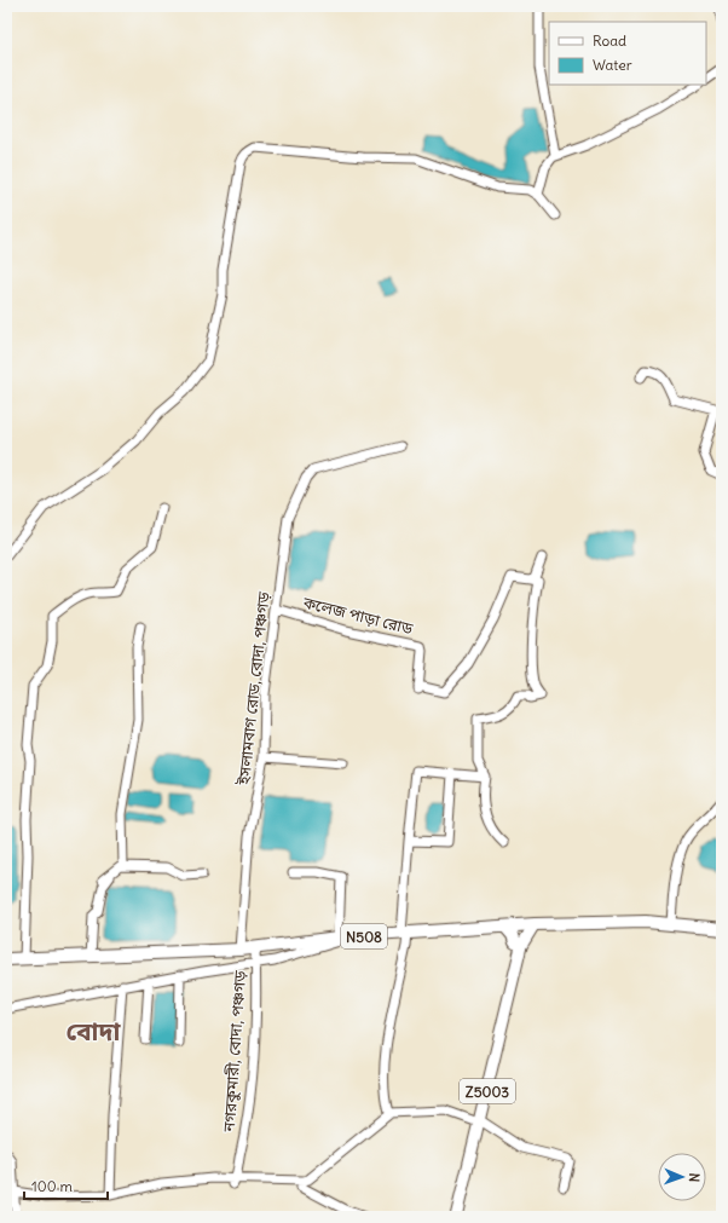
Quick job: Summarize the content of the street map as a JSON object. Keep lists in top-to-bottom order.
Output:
{
  "streets": {
    "highway": ["N508"],
    "main road": ["Z5003"],
    "street": ["কলেজ পাড়া রোড", "ইসলামবাগ রোড, বোদা, পঞ্চগড়", "নগরকুমারী, বোদা, পঞ্চগড়"]
  },
  "crossings": [
    ["কলেজ পাড়া রোড", "ইসলামবাগ রোড, বোদা, পঞ্চগড়"],
    ["ইসলামবাগ রোড, বোদা, পঞ্চগড়", "N508"],
    ["N508", "নগরকুমারী, বোদা, পঞ্চগড়"],
    ["N508", "Z5003"]
  ],
  "districts": ["বোদা"],
  "legend": ["Road", "Water"],
  "scale_bar": "100 m",
  "north": "right"
}
